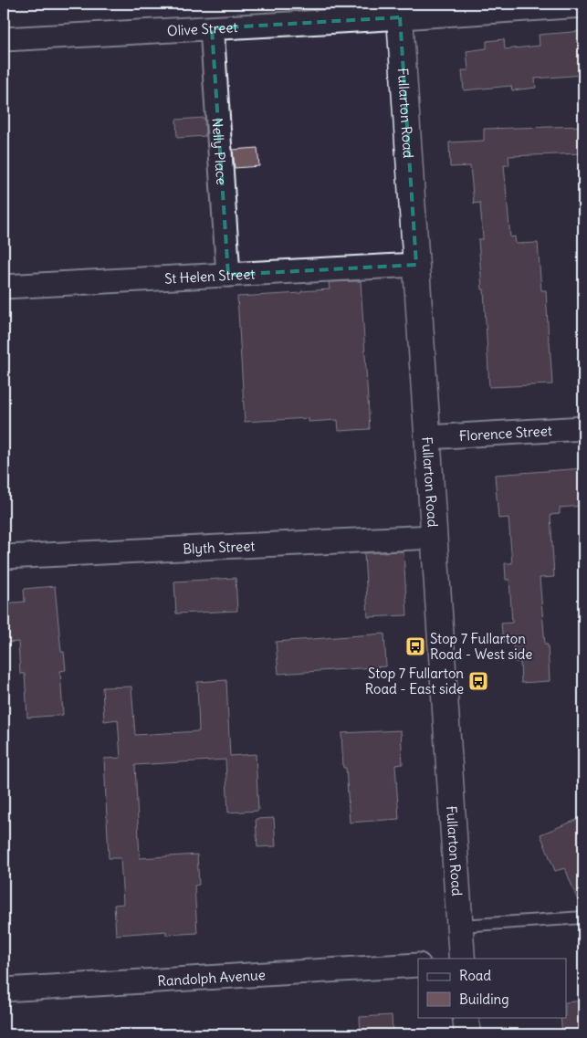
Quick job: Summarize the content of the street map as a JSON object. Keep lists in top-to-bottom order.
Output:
{
  "streets": {
    "main road": ["Fullarton Road"],
    "street": [
      "Olive Street",
      "Nelly Place",
      "St Helen Street",
      "Florence Street",
      "Blyth Street",
      "Randolph Avenue"
    ]
  },
  "crossings": [
    ["Olive Street", "Fullarton Road"],
    ["Olive Street", "Nelly Place"],
    ["Fullarton Road", "St Helen Street"],
    ["Fullarton Road", "Florence Street"],
    ["Fullarton Road", "Blyth Street"],
    ["Nelly Place", "St Helen Street"]
  ],
  "places": {
    "bus stop": ["Stop 7 Fullarton Road - West side", "Stop 7 Fullarton Road - East side"]
  },
  "legend": ["Road", "Building"]
}
